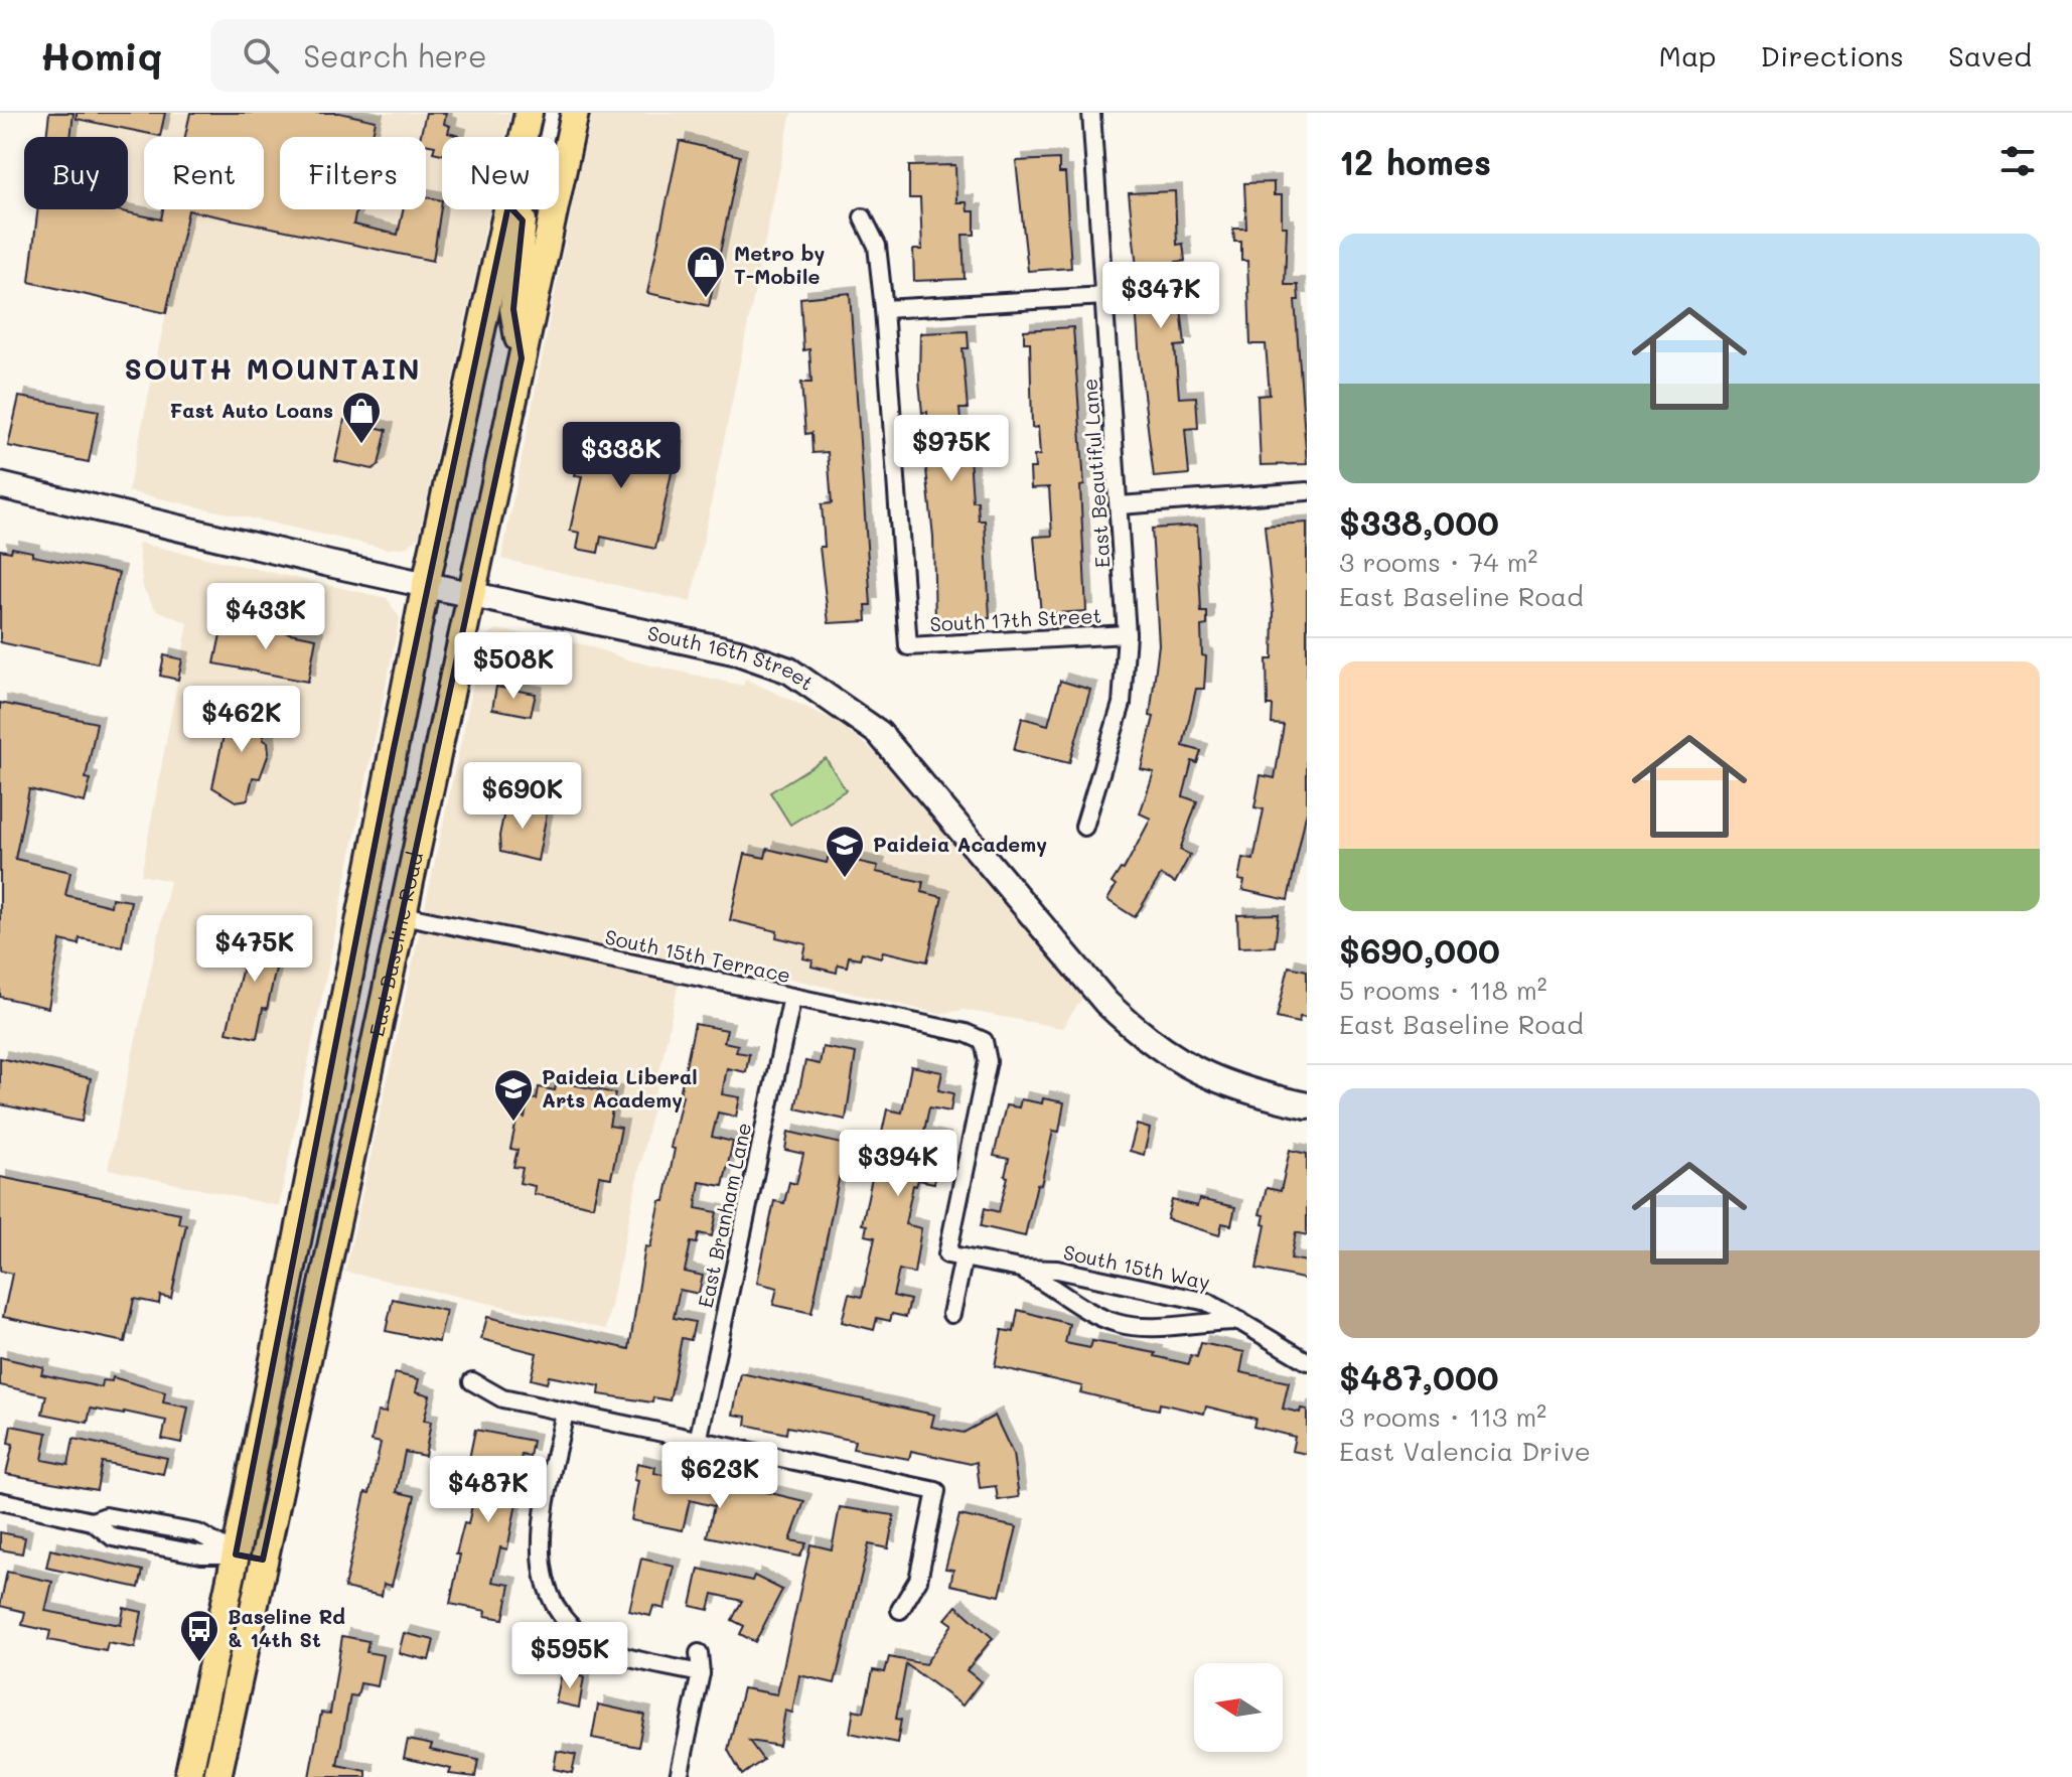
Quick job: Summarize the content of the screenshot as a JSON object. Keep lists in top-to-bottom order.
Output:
{
  "streets": {
    "main road": ["South 16th Street", "East Baseline Road"],
    "street": [
      "East Beautiful Lane",
      "South 17th Street",
      "South 15th Terrace",
      "East Branham Lane",
      "South 15th Way"
    ]
  },
  "crossings": [
    ["East Beautiful Lane", "South 17th Street"],
    ["South 16th Street", "East Baseline Road"],
    ["East Baseline Road", "South 15th Terrace"],
    ["South 15th Terrace", "East Branham Lane"],
    ["South 15th Terrace", "South 15th Way"]
  ],
  "districts": ["SOUTH MOUNTAIN"],
  "places": {
    "shop": ["Metro by T-Mobile", "Fast Auto Loans"],
    "school or university": ["Paideia Academy", "Paideia Liberal Arts Academy"],
    "bus stop": ["Baseline Rd & 14th St"]
  },
  "north": "left",
  "page": {
    "header": "Homiq",
    "search": "Search here",
    "nav": ["Map", "Directions", "Saved"],
    "heading": "12 homes",
    "chip": [
      "Buy",
      "Rent",
      "Filters",
      "New"
    ],
    "list": [
      {
        "name": "$338,000",
        "note": "3 rooms · 74 m² · East Baseline Road"
      },
      {
        "name": "$690,000",
        "note": "5 rooms · 118 m² · East Baseline Road"
      },
      {
        "name": "$487,000",
        "note": "3 rooms · 113 m² · East Valencia Drive"
      }
    ],
    "price": [
      "$347K",
      "$975K",
      "$338K",
      "$433K",
      "$508K",
      "$462K",
      "$690K",
      "$475K",
      "$394K",
      "$623K",
      "$487K",
      "$595K"
    ]
  }
}
